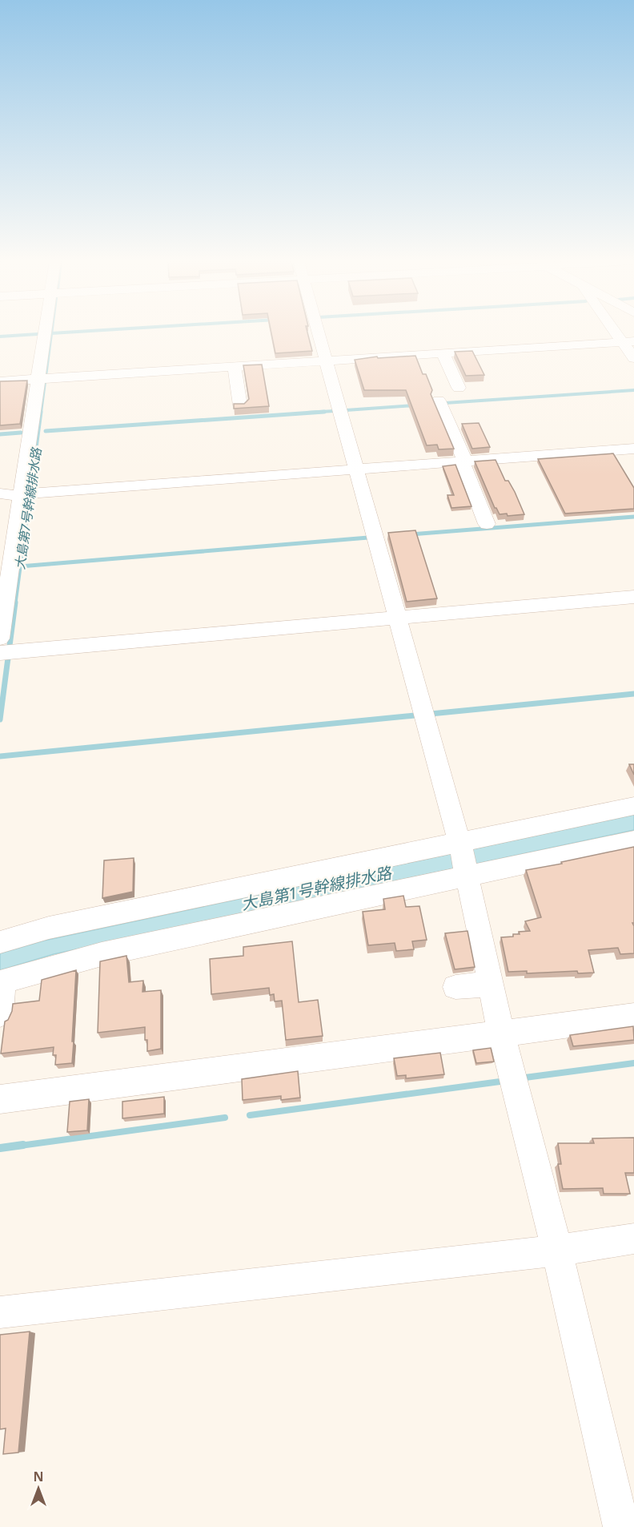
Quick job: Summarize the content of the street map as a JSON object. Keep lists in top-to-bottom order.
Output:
{
  "water": ["大島第7号幹線排水路", "大島第1号幹線排水路"],
  "north": "top"
}
